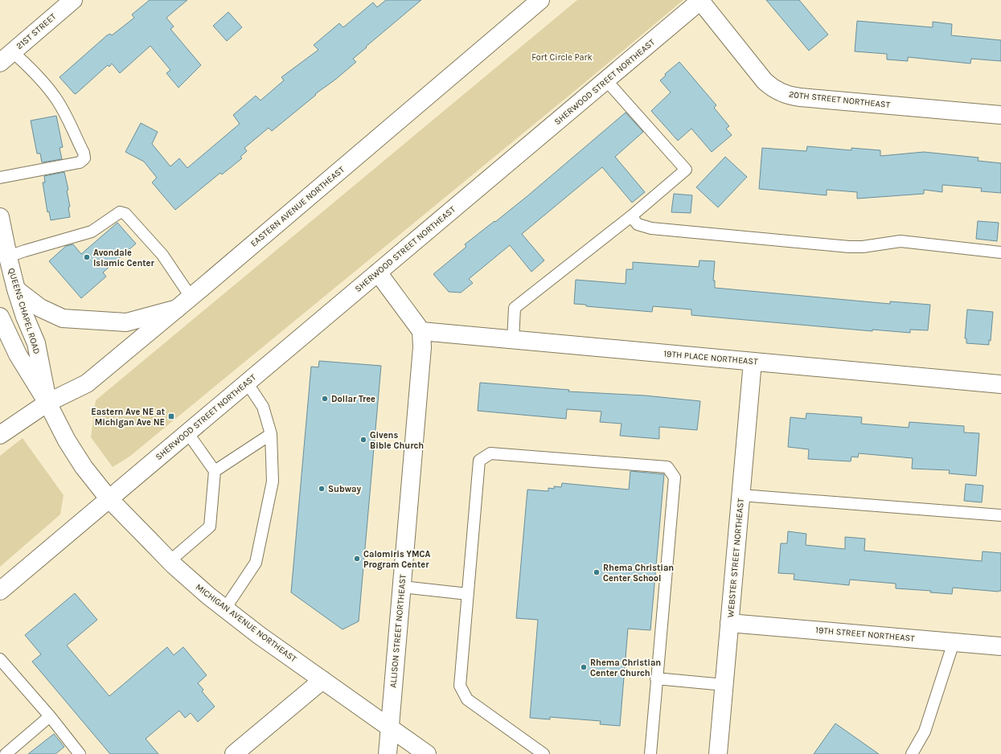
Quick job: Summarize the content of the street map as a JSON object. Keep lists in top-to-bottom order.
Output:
{
  "streets": {
    "street": [
      "21ST STREET",
      "SHERWOOD STREET NORTHEAST",
      "20TH STREET NORTHEAST",
      "EASTERN AVENUE NORTHEAST",
      "QUEENS CHAPEL ROAD",
      "19TH PLACE NORTHEAST",
      "WEBSTER STREET NORTHEAST",
      "MICHIGAN AVENUE NORTHEAST",
      "ALLISON STREET NORTHEAST",
      "19TH STREET NORTHEAST"
    ]
  },
  "crossings": [
    ["SHERWOOD STREET NORTHEAST", "20TH STREET NORTHEAST"],
    ["SHERWOOD STREET NORTHEAST", "MICHIGAN AVENUE NORTHEAST"],
    ["EASTERN AVENUE NORTHEAST", "QUEENS CHAPEL ROAD"],
    ["EASTERN AVENUE NORTHEAST", "MICHIGAN AVENUE NORTHEAST"],
    ["QUEENS CHAPEL ROAD", "MICHIGAN AVENUE NORTHEAST"],
    ["19TH PLACE NORTHEAST", "WEBSTER STREET NORTHEAST"],
    ["19TH PLACE NORTHEAST", "ALLISON STREET NORTHEAST"],
    ["WEBSTER STREET NORTHEAST", "19TH STREET NORTHEAST"],
    ["MICHIGAN AVENUE NORTHEAST", "ALLISON STREET NORTHEAST"]
  ],
  "parks": ["Fort Circle Park"],
  "places": {
    "other": [
      "Avondale Islamic Center",
      "Dollar Tree",
      "Givens Bible Church",
      "Subway",
      "Calomiris YMCA Program Center",
      "Rhema Christian Center School",
      "Rhema Christian Center Church"
    ],
    "transit": ["Eastern Ave NE at Michigan Ave NE"]
  }
}
